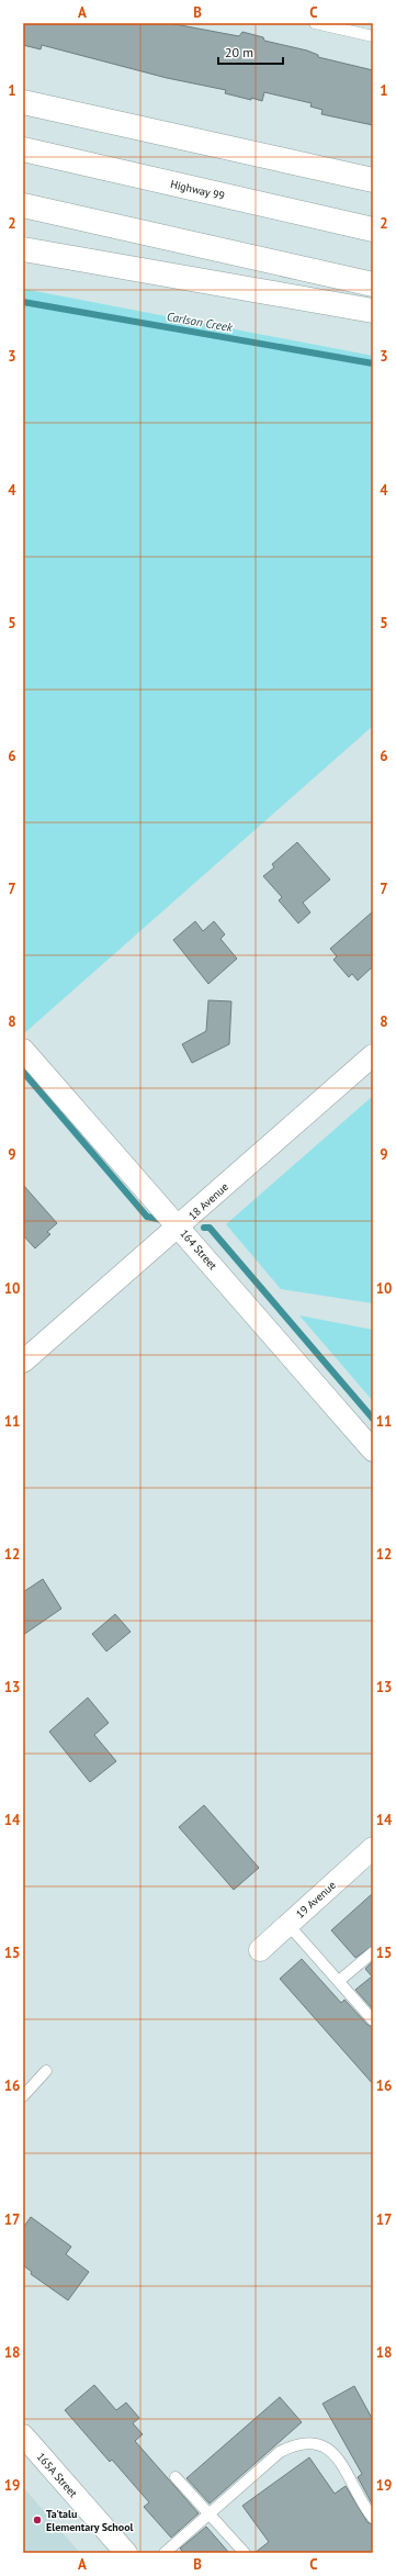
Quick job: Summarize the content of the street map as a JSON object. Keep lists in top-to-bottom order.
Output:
{
  "streets": {
    "highway": ["Highway 99"],
    "street": [
      "18 Avenue",
      "164 Street",
      "19 Avenue",
      "165A Street"
    ]
  },
  "crossings": [
    ["18 Avenue", "164 Street"]
  ],
  "water": ["Carlson Creek"],
  "places": ["Ta'talu Elementary School"],
  "scale_bar": "20 m",
  "grid": {
    "columns": ["A", "B", "C"],
    "rows": [
      "1",
      "2",
      "3",
      "4",
      "5",
      "6",
      "7",
      "8",
      "9",
      "10",
      "11",
      "12",
      "13",
      "14",
      "15",
      "16",
      "17",
      "18",
      "19"
    ]
  }
}
